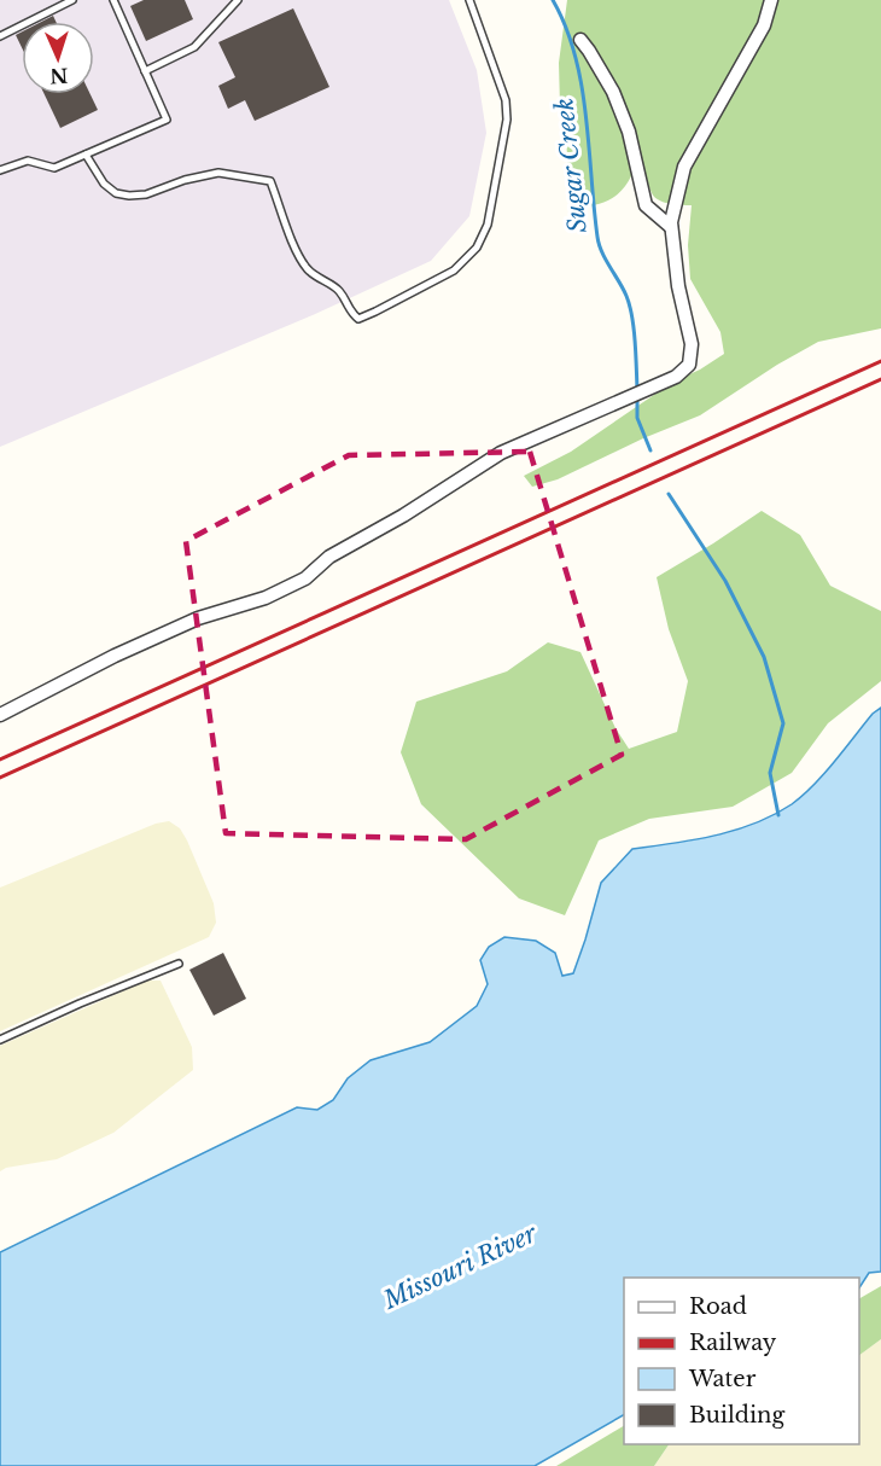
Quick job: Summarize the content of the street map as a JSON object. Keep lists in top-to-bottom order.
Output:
{
  "water": ["Sugar Creek", "Missouri River"],
  "legend": [
    "Road",
    "Railway",
    "Water",
    "Building"
  ],
  "north": "bottom"
}
